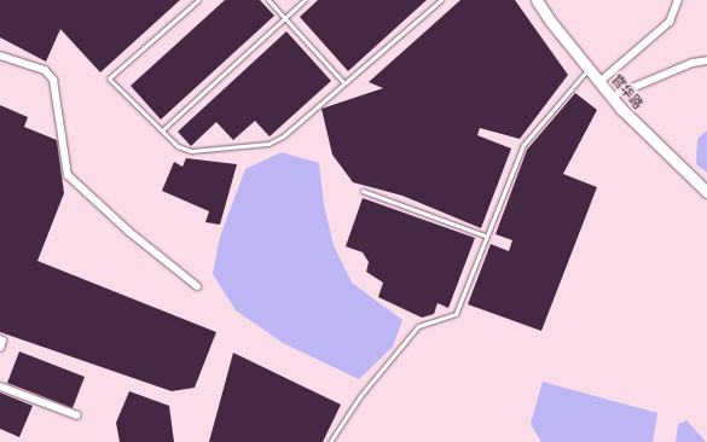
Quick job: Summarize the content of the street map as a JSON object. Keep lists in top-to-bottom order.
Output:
{
  "streets": {
    "main road": ["官华路"]
  }
}
